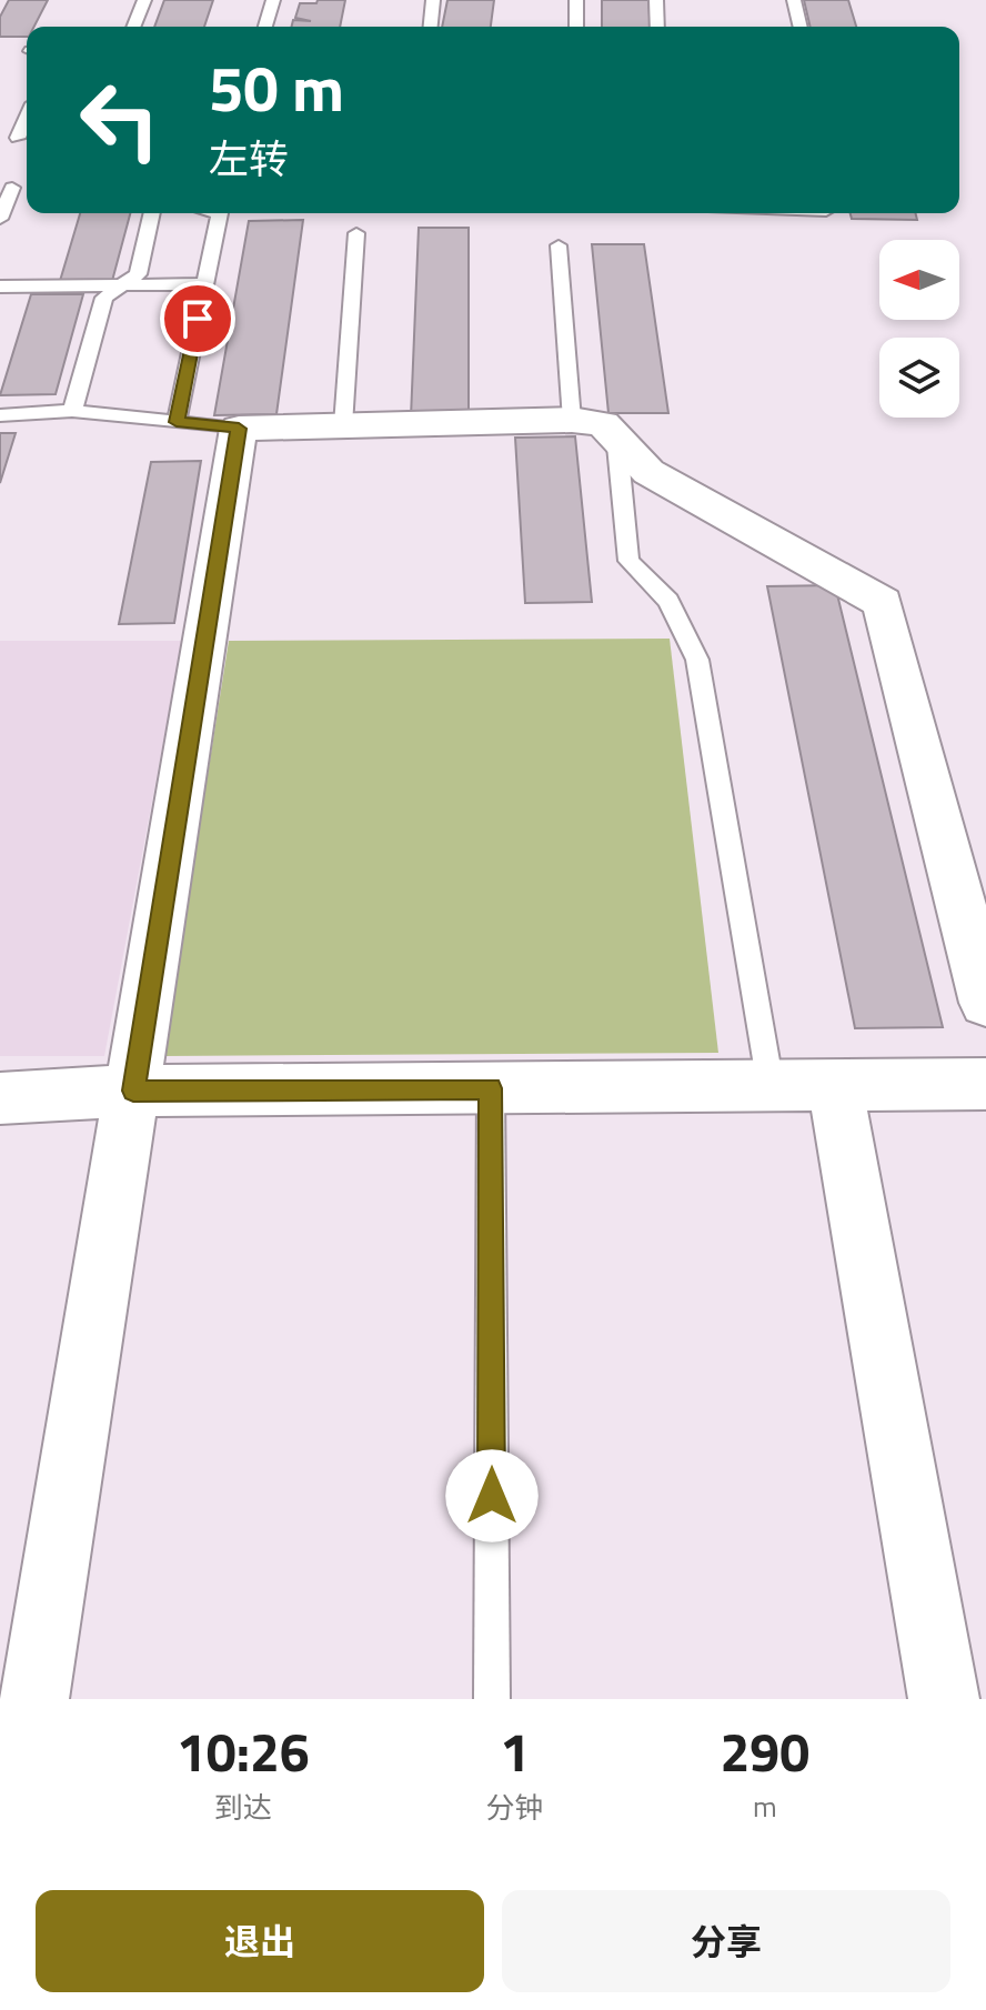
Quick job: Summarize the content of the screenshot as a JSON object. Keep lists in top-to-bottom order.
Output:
{
  "north": "left",
  "page": {
    "turn": ["50 m", "左转"],
    "eta": [
      "10:26",
      "到达",
      "1",
      "分钟",
      "290",
      "m"
    ],
    "buttons": ["退出", "分享"]
  }
}
